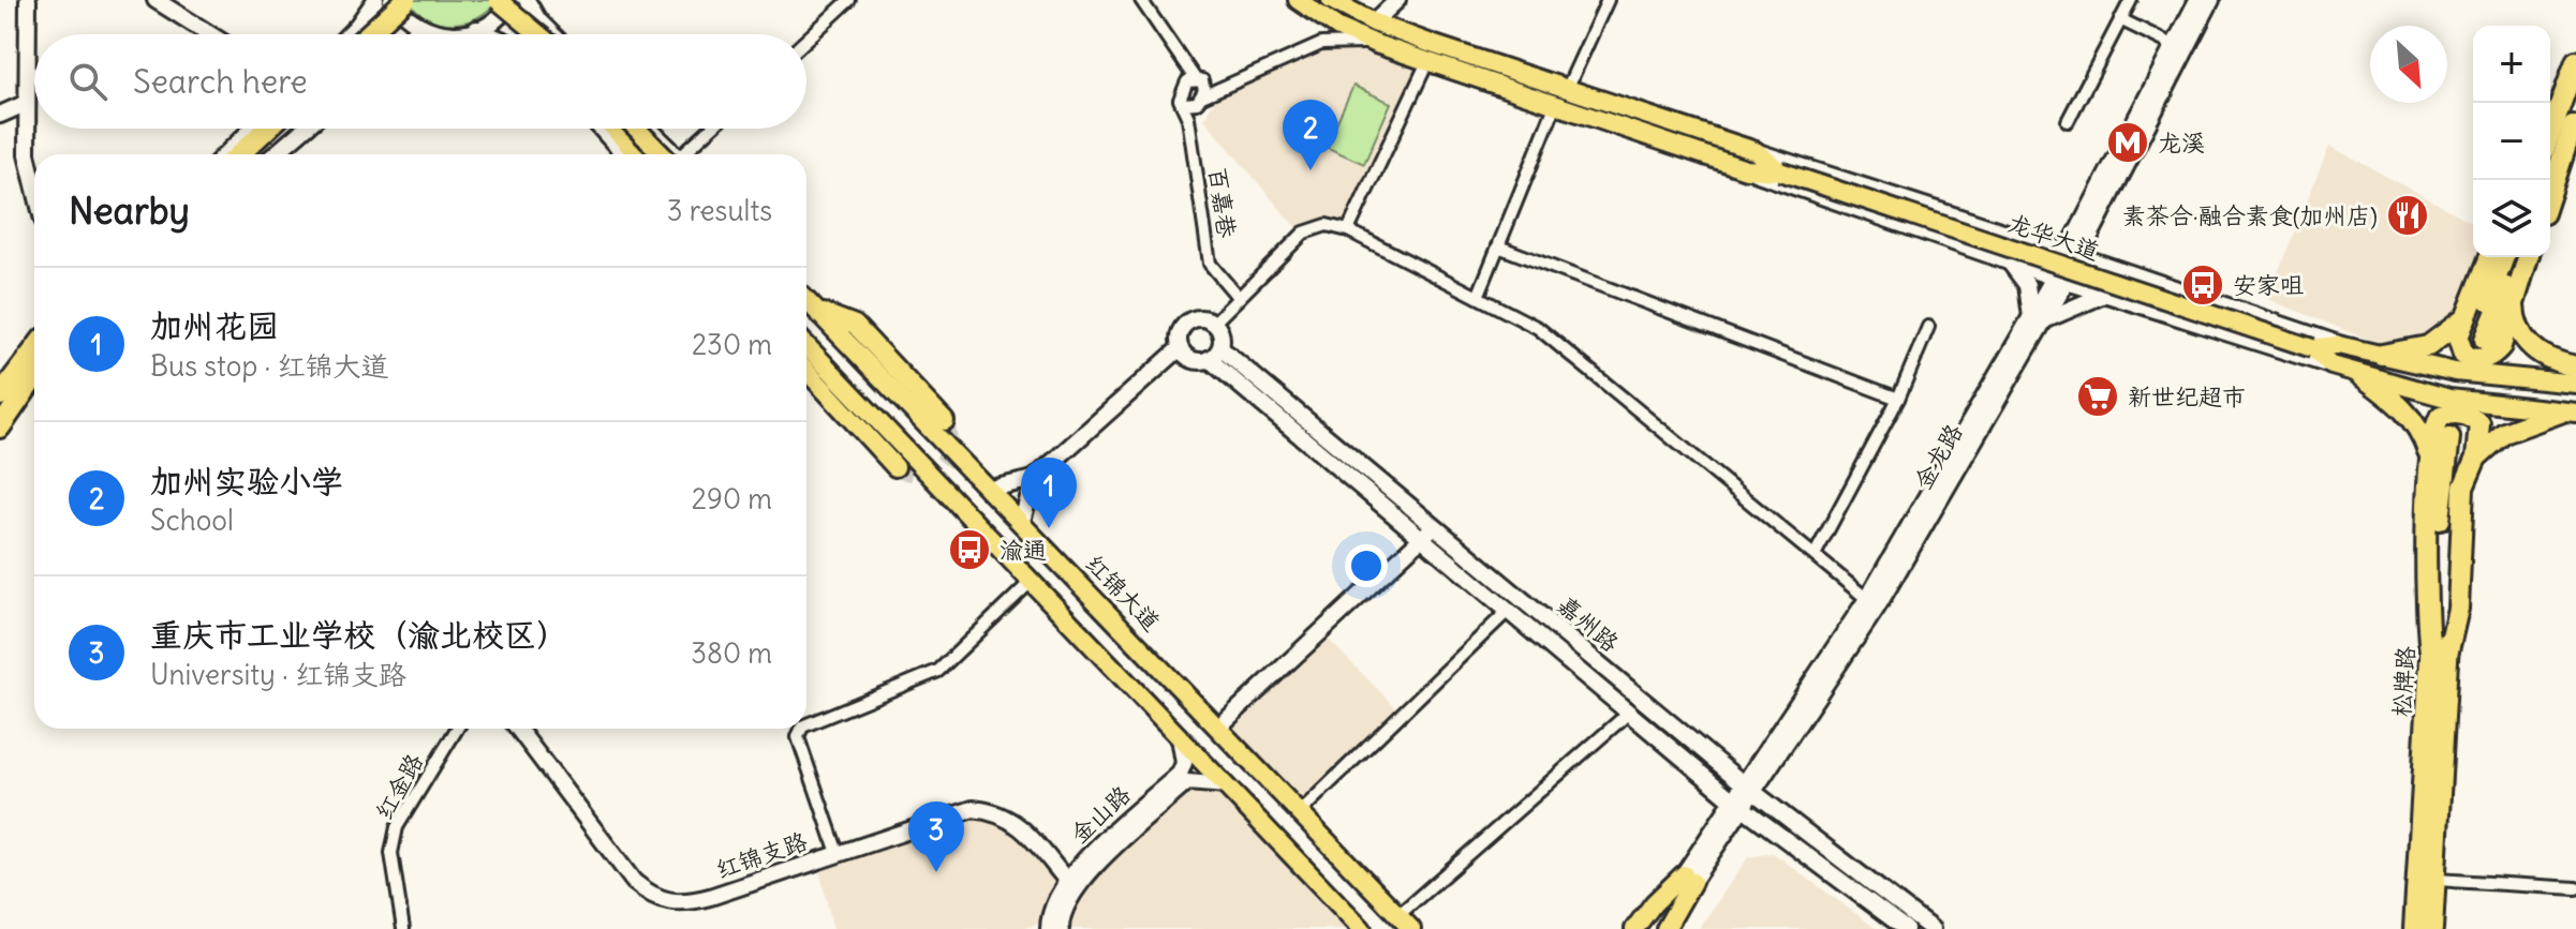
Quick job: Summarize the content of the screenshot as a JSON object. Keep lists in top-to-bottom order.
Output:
{
  "streets": {
    "highway": ["松牌路"],
    "main road": [
      "龙华大道",
      "金龙路",
      "红锦大道",
      "嘉州路",
      "金山路",
      "红锦支路"
    ],
    "street": ["百嘉巷", "红金路"]
  },
  "crossings": [
    ["金龙路", "嘉州路"],
    ["金山路", "红锦支路"]
  ],
  "places": {
    "metro station": ["龙溪"],
    "restaurant": ["素茶合·融合素食(加州店)"],
    "bus stop": ["安家咀", "渝通"],
    "supermarket": ["新世纪超市"]
  },
  "north": "bottom right",
  "page": {
    "map_buttons": ["+", "−"],
    "search": "Search here",
    "pins": ["2", "1", "3"],
    "heading": ["Nearby", "3 results"],
    "list": [
      {
        "mark": "1",
        "name": "加州花园",
        "note": "Bus stop · 红锦大道",
        "value": "230 m"
      },
      {
        "mark": "2",
        "name": "加州实验小学",
        "note": "School",
        "value": "290 m"
      },
      {
        "mark": "3",
        "name": "重庆市工业学校（渝北校区）",
        "note": "University · 红锦支路",
        "value": "380 m"
      }
    ]
  }
}
